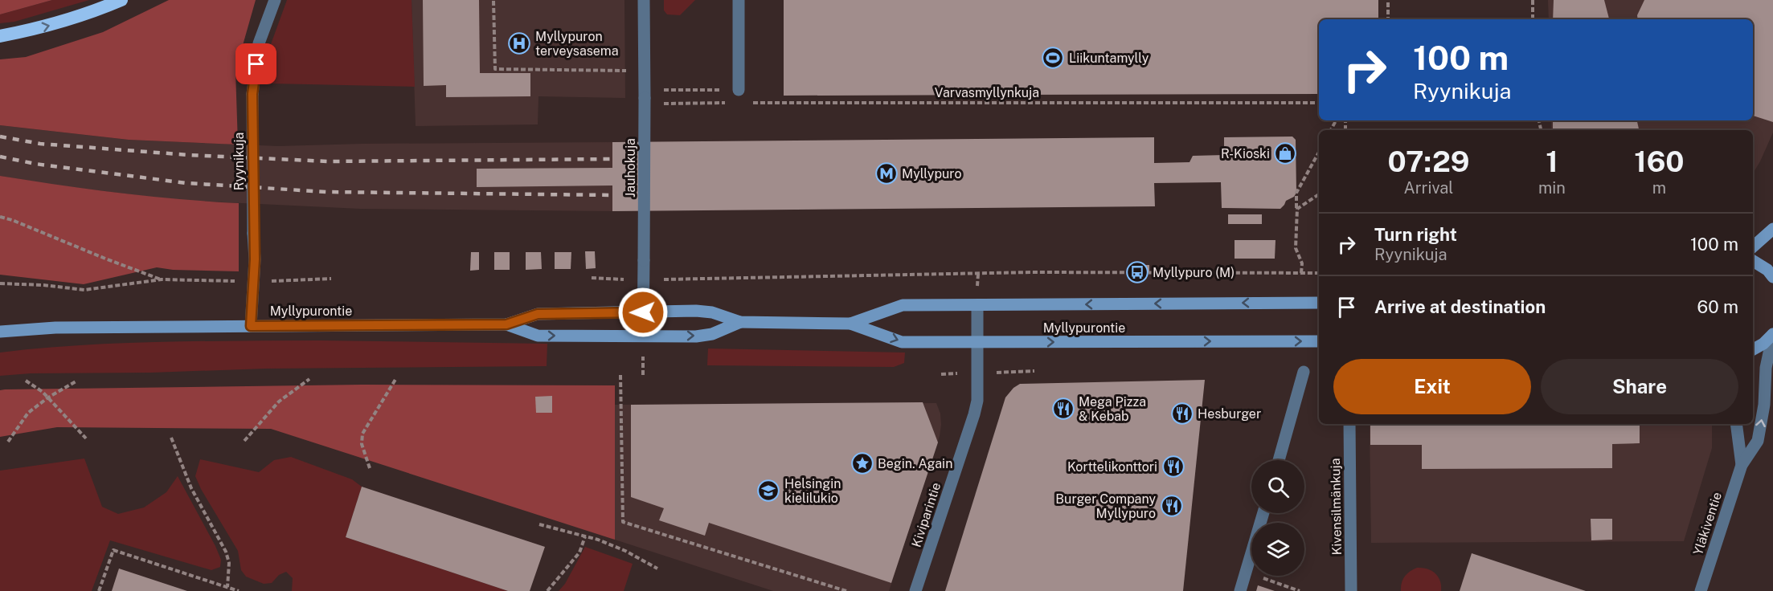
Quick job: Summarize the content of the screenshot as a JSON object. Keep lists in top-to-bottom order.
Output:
{
  "streets": {
    "main road": ["Myllypurontie"],
    "street": [
      "Ryynikuja",
      "Jauhokuja",
      "Kivensilmänkuja",
      "Kiviparintie",
      "Yläkiventie"
    ],
    "path": ["Varvasmyllynkuja"]
  },
  "crossings": [
    ["Ryynikuja", "Myllypurontie"],
    ["Jauhokuja", "Myllypurontie"],
    ["Myllypurontie", "Kiviparintie"]
  ],
  "places": {
    "hospital": ["Myllypuron terveysasema"],
    "sports": ["Liikuntamylly"],
    "shop": ["R-Kioski"],
    "metro station": ["Myllypuro"],
    "bus stop": ["Myllypuro (M)"],
    "restaurant": [
      "Mega Pizza & Kebab",
      "Hesburger",
      "Korttelikonttori",
      "Burger Company Myllypuro"
    ],
    "place": ["Begin. Again"],
    "school or university": ["Helsingin kielilukio"]
  },
  "page": {
    "turn": ["100 m", "Ryynikuja"],
    "eta": [
      "07:29",
      "Arrival",
      "1",
      "min",
      "160",
      "m"
    ],
    "list": [
      {
        "name": "Turn right",
        "note": "Ryynikuja",
        "value": "100 m"
      },
      {
        "name": "Arrive at destination",
        "value": "60 m"
      }
    ],
    "buttons": ["Exit", "Share"]
  }
}
